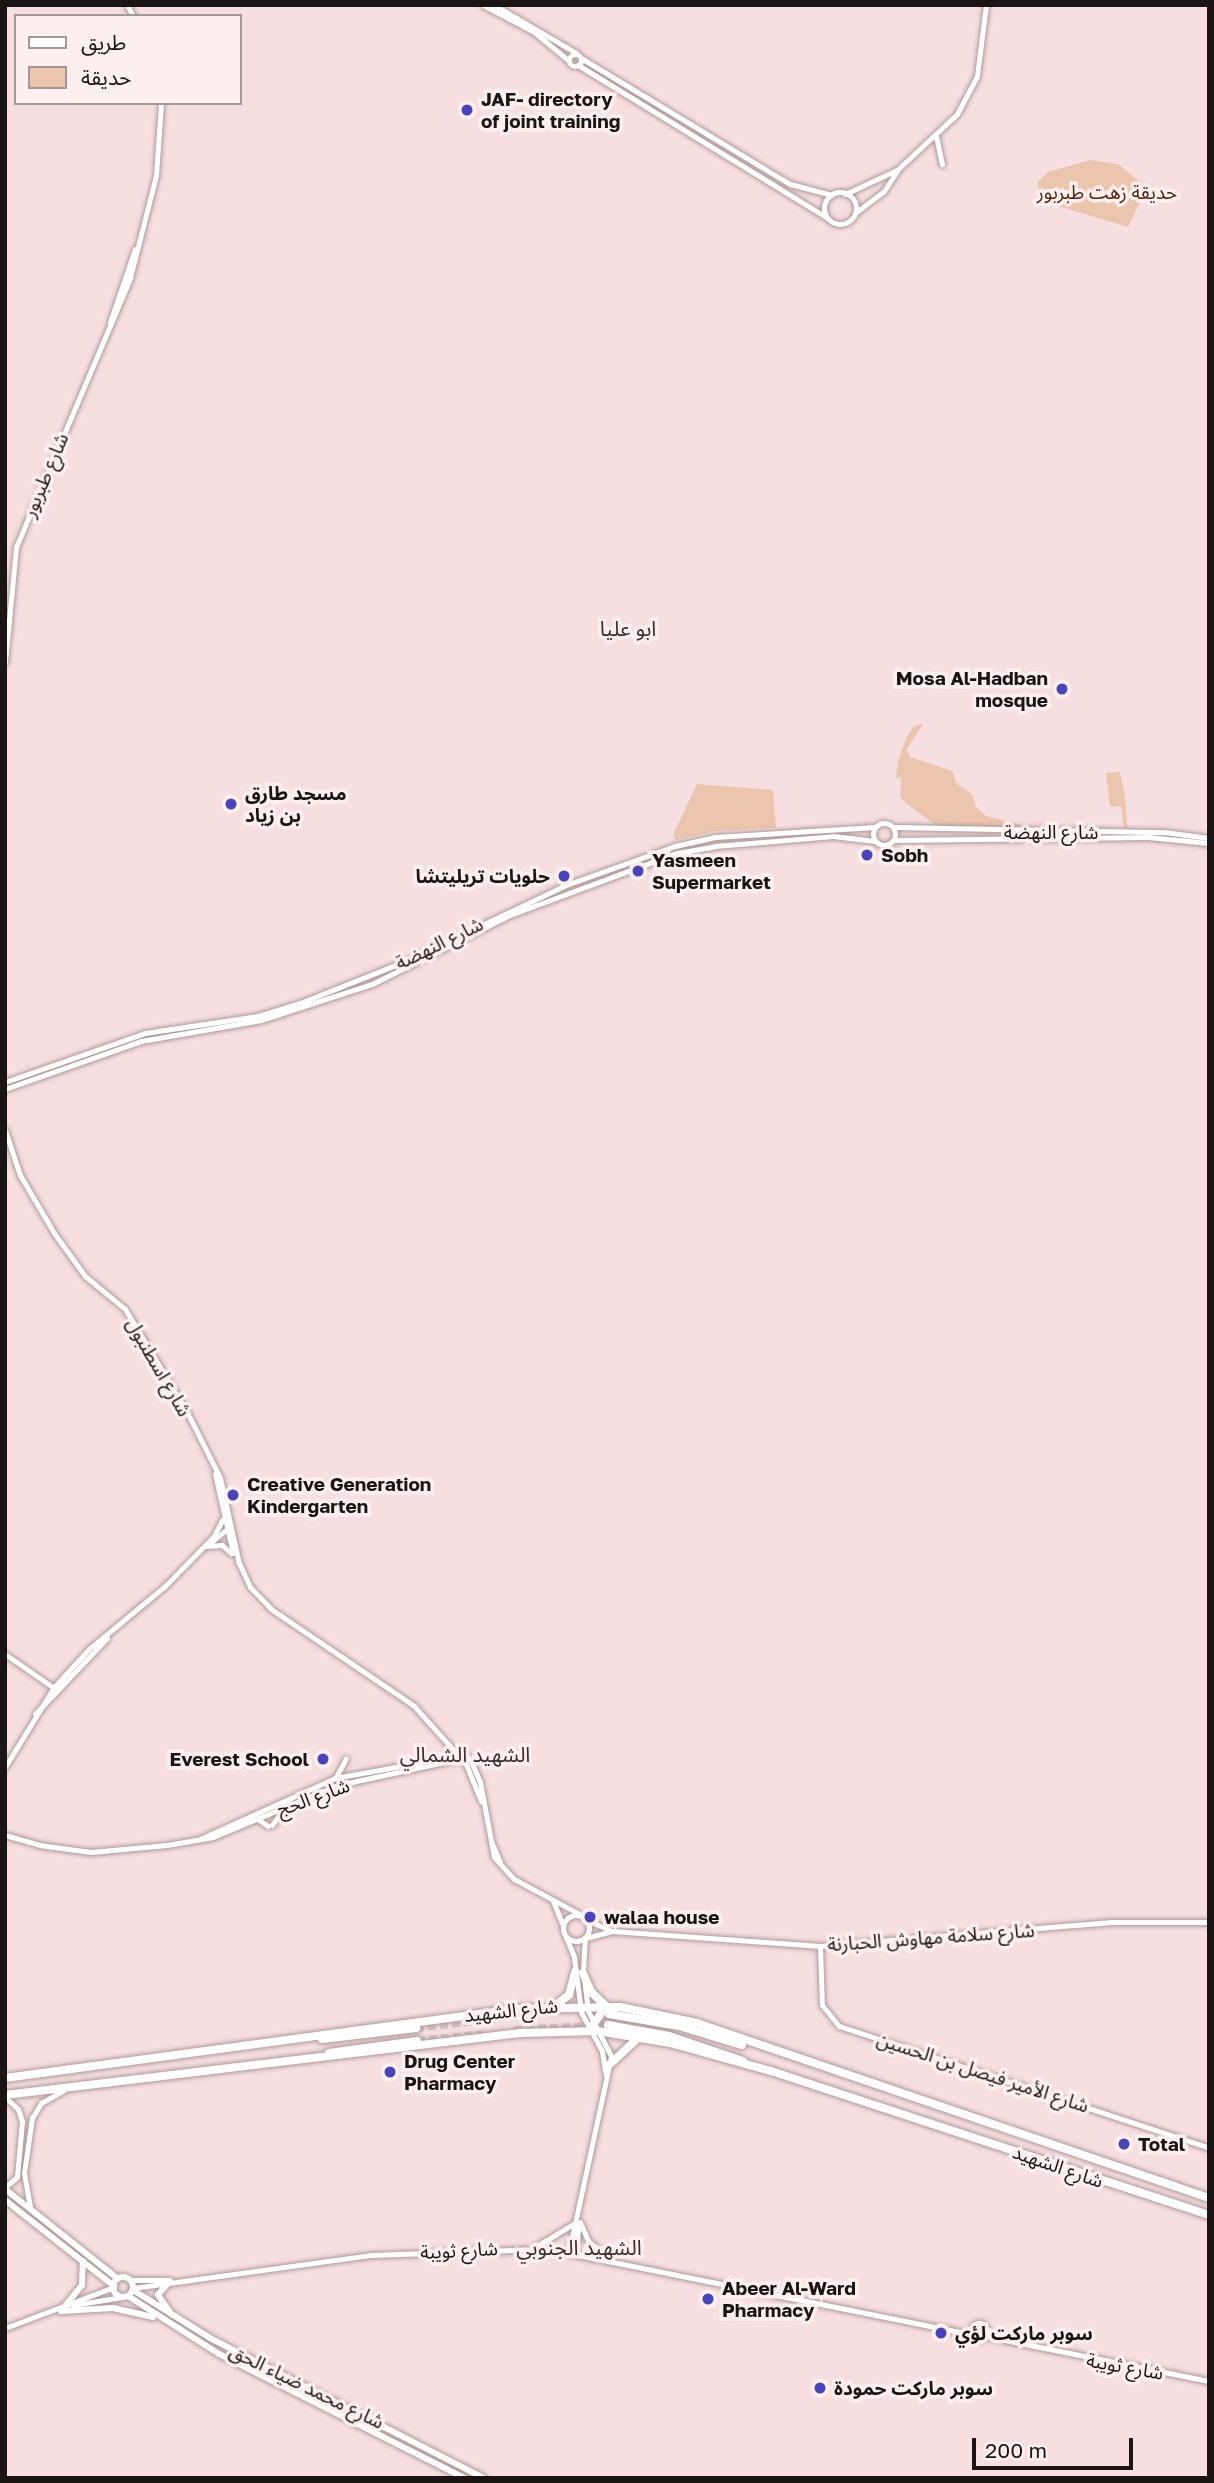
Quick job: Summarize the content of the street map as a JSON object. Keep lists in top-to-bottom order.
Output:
{
  "streets": {
    "highway": ["شارع الشهيد"],
    "main road": ["شارع محمد ضياء الحق"],
    "street": [
      "شارع طبربور",
      "شارع النهضة",
      "شارع اسطنبول",
      "شارع الحج",
      "شارع سلامة مهاوش الحبارنة",
      "شارع الأمير فيصل بن الحسين",
      "شارع ثويبة"
    ]
  },
  "crossings": [
    ["شارع اسطنبول", "شارع الحج"],
    ["شارع اسطنبول", "شارع سلامة مهاوش الحبارنة"],
    ["شارع سلامة مهاوش الحبارنة", "شارع الأمير فيصل بن الحسين"],
    ["شارع ثويبة", "شارع محمد ضياء الحق"]
  ],
  "districts": ["ابو عليا", "الشهيد الشمالي", "الشهيد الجنوبي"],
  "parks": ["حديقة زهت طبربور"],
  "places": [
    "JAF- directory of joint training",
    "Mosa Al-Hadban mosque",
    "مسجد طارق بن زياد",
    "Sobh",
    "Yasmeen Supermarket",
    "حلويات تريليتشا",
    "Creative Generation Kindergarten",
    "Everest School",
    "walaa house",
    "Drug Center Pharmacy",
    "Total",
    "Abeer Al-Ward Pharmacy",
    "سوبر ماركت لؤي",
    "سوبر ماركت حمودة"
  ],
  "legend": ["طريق", "حديقة"],
  "scale_bar": "200 m"
}
